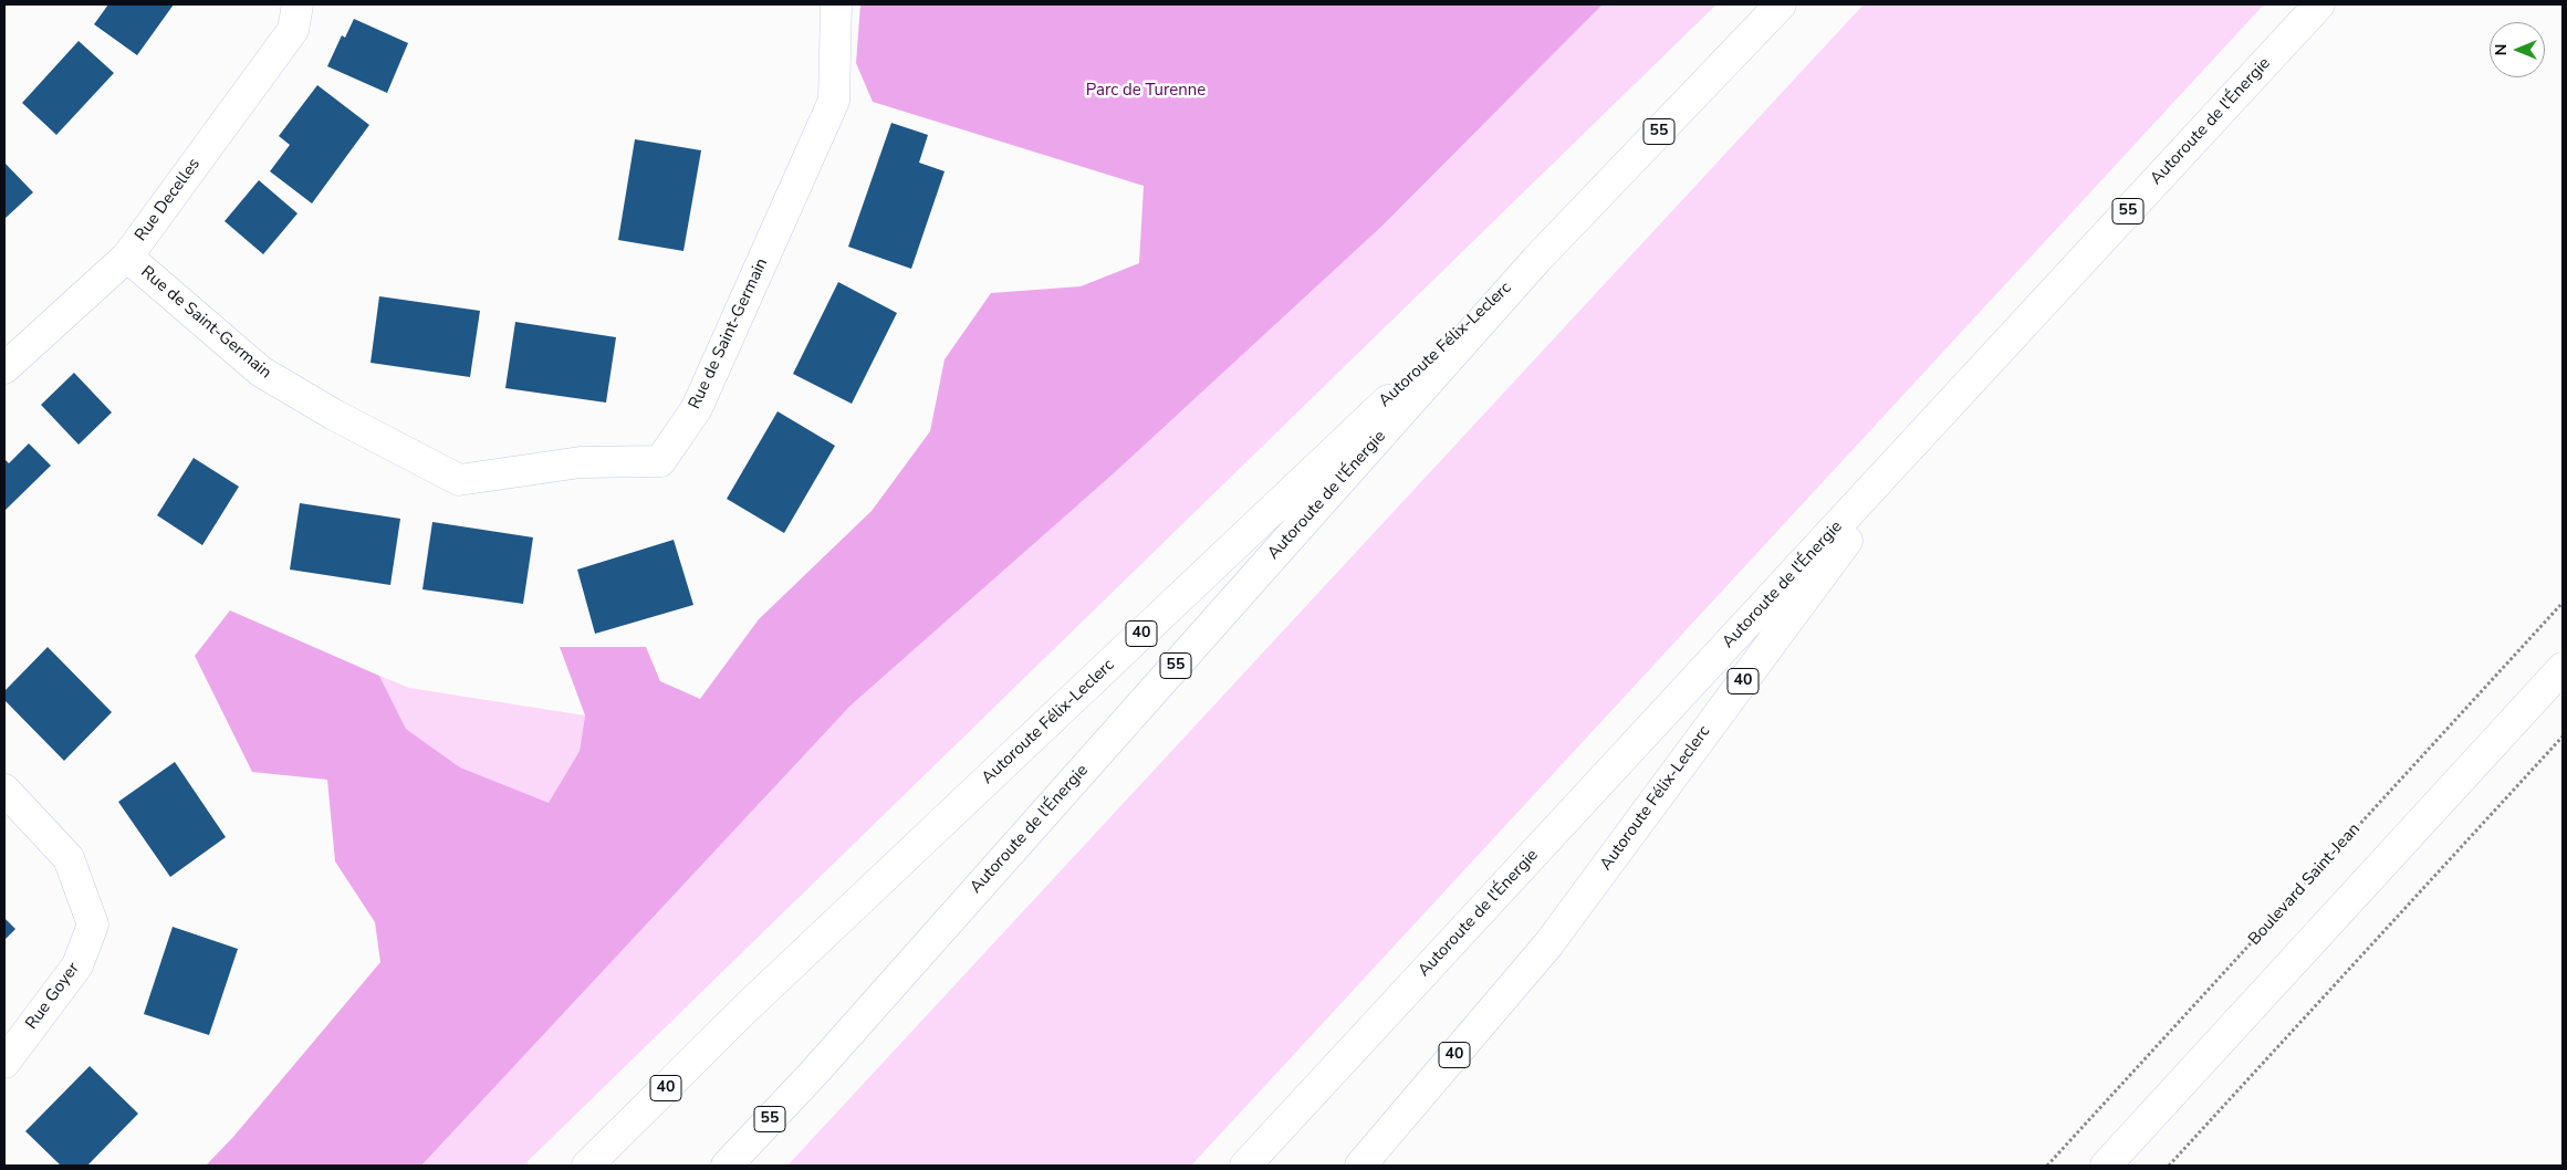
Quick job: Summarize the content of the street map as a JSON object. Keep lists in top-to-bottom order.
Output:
{
  "streets": {
    "main road": [
      "Autoroute de l'Énergie",
      "55",
      "Rue Decelles",
      "Rue de Saint-Germain",
      "Autoroute Félix-Leclerc",
      "40",
      "Rue Goyer"
    ],
    "path": ["Boulevard Saint-Jean"]
  },
  "crossings": [
    ["Autoroute de l'Énergie", "Autoroute Félix-Leclerc"],
    ["Rue Decelles", "Rue de Saint-Germain"]
  ],
  "parks": ["Parc de Turenne"],
  "north": "left"
}
